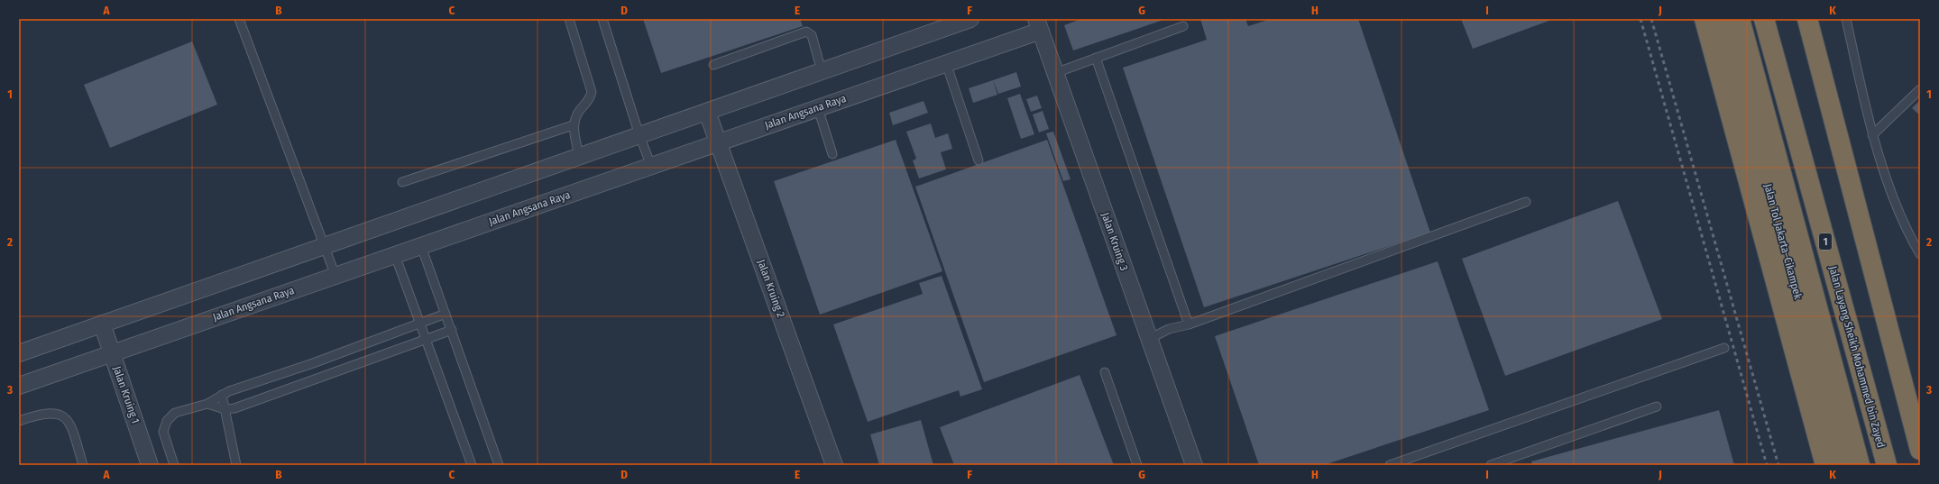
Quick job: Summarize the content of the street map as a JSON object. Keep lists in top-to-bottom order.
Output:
{
  "streets": {
    "highway": ["Jalan Tol Jakarta–Cikampek", "1", "Jalan Layang Sheikh Mohammed bin Zayed"],
    "street": [
      "Jalan Angsana Raya",
      "Jalan Kruing 3",
      "Jalan Kruing 2",
      "Jalan Kruing 1"
    ]
  },
  "crossings": [
    ["Jalan Angsana Raya", "Jalan Kruing 3"],
    ["Jalan Angsana Raya", "Jalan Kruing 2"],
    ["Jalan Angsana Raya", "Jalan Kruing 1"]
  ],
  "grid": {
    "columns": [
      "A",
      "B",
      "C",
      "D",
      "E",
      "F",
      "G",
      "H",
      "I",
      "J",
      "K"
    ],
    "rows": ["1", "2", "3"]
  }
}
